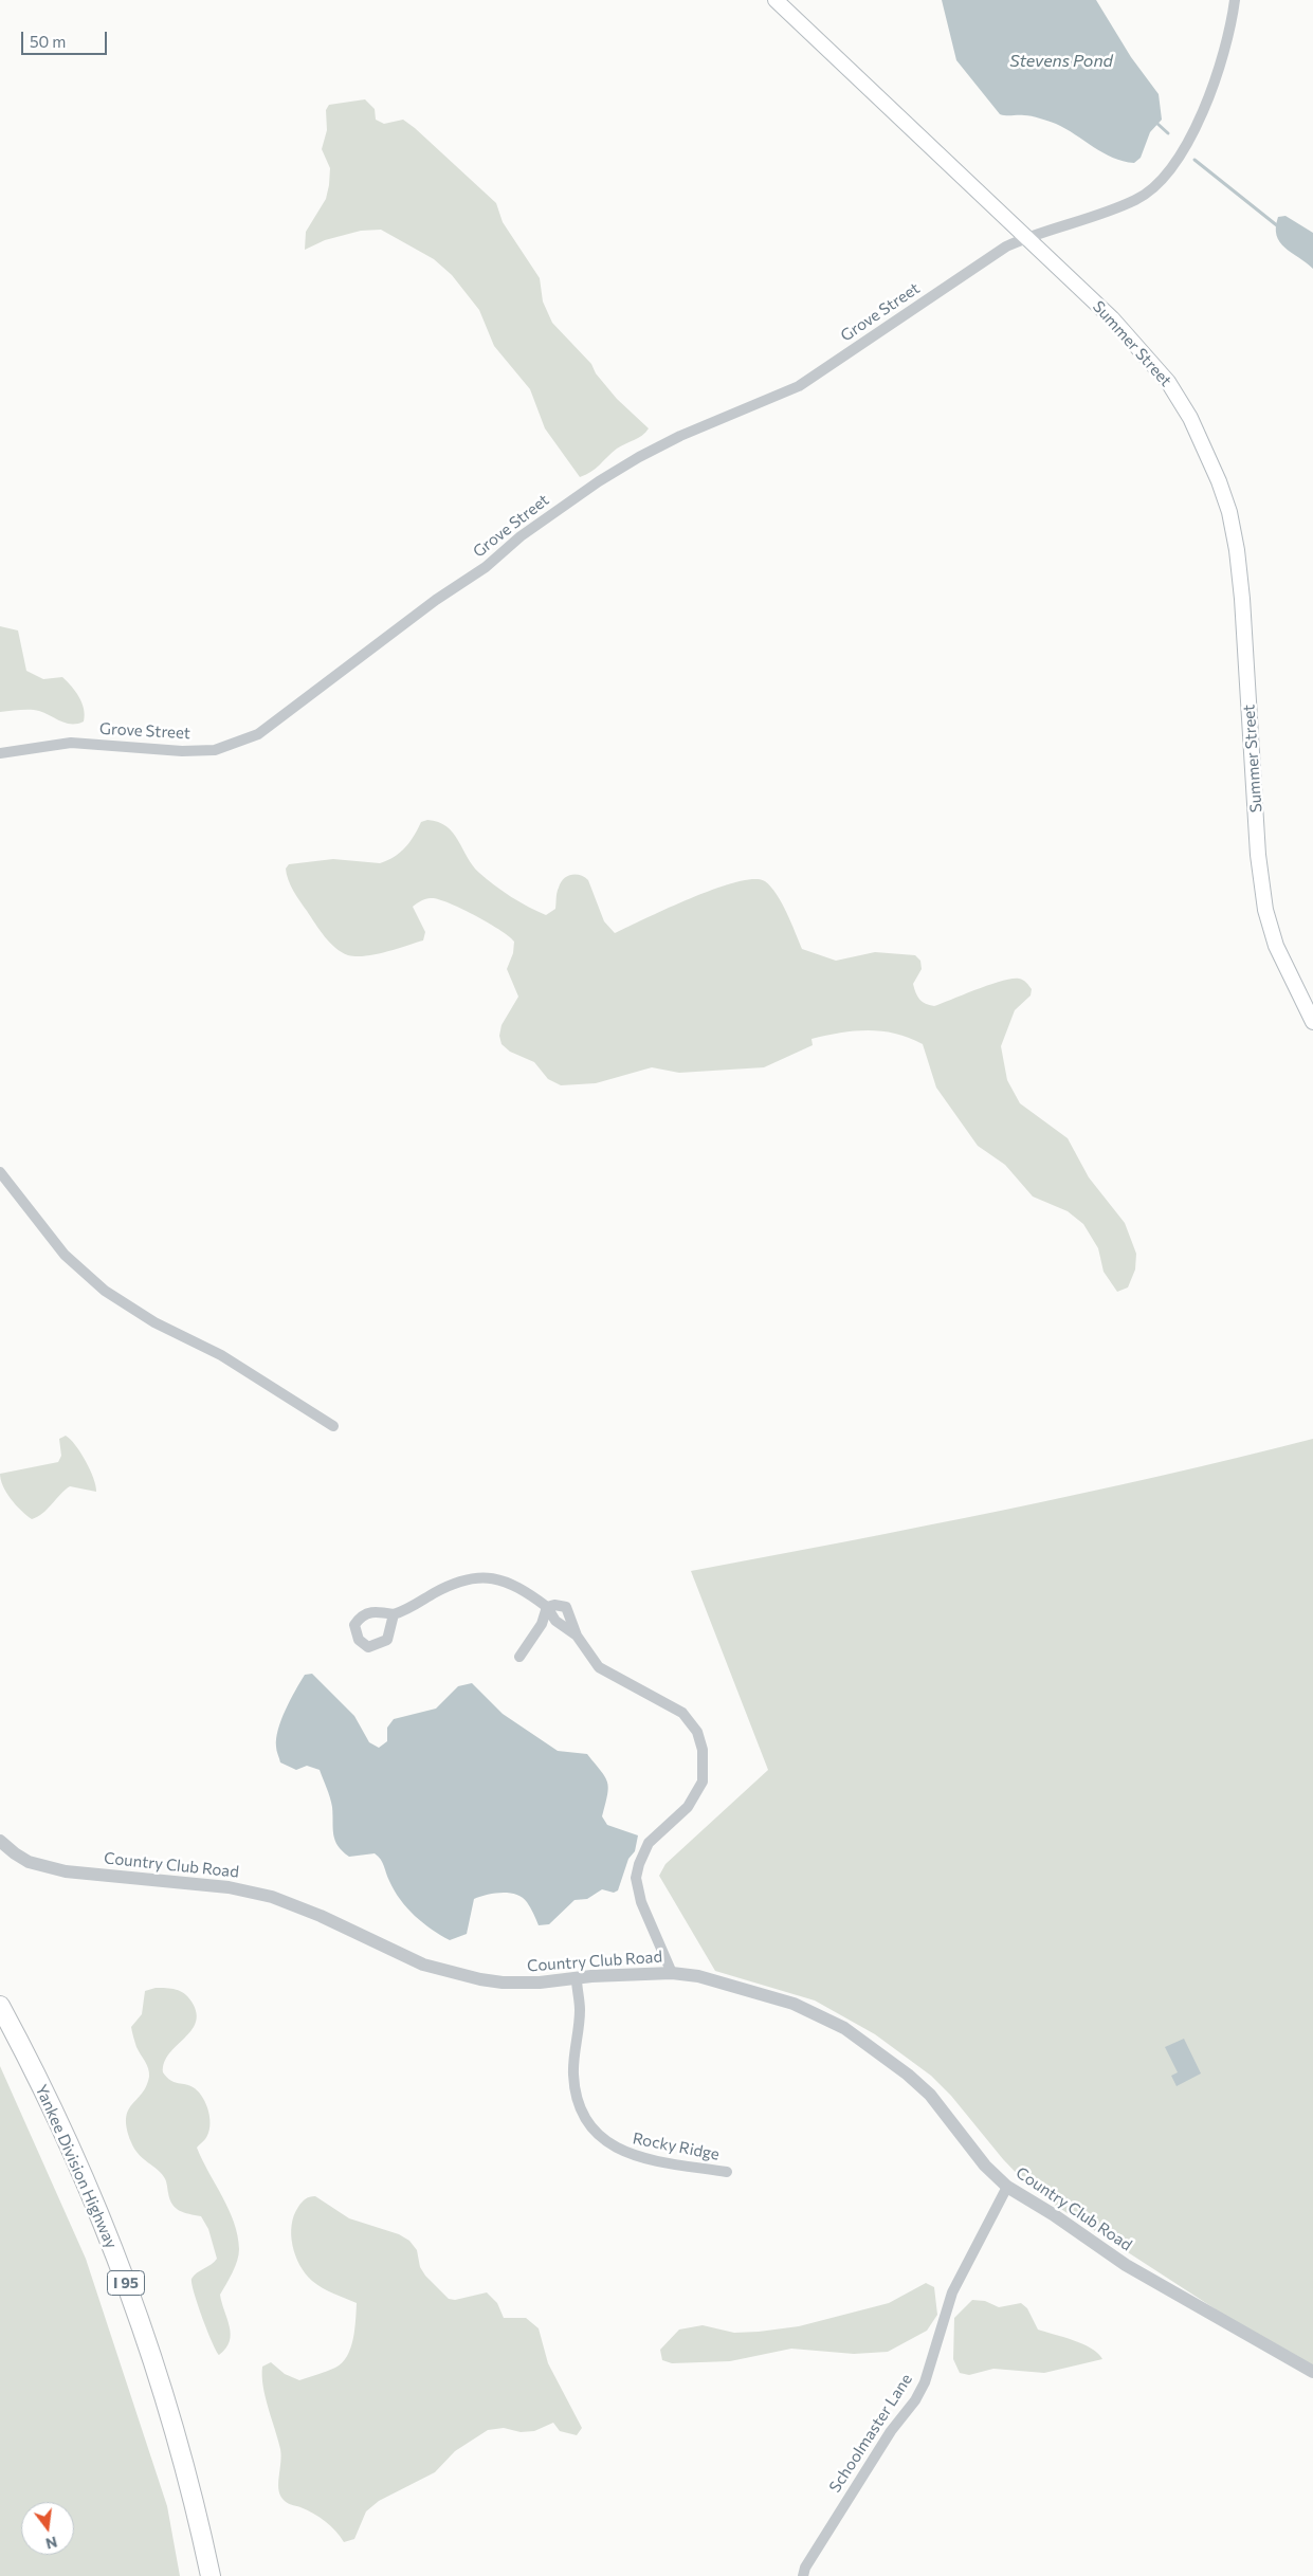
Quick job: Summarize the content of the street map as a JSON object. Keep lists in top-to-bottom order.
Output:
{
  "streets": {
    "highway": ["Yankee Division Highway", "I 95"],
    "main road": ["Summer Street"],
    "street": [
      "Grove Street",
      "Country Club Road",
      "Rocky Ridge",
      "Schoolmaster Lane"
    ]
  },
  "crossings": [
    ["Grove Street", "Summer Street"],
    ["Country Club Road", "Rocky Ridge"],
    ["Country Club Road", "Schoolmaster Lane"]
  ],
  "water": ["Stevens Pond"],
  "scale_bar": "50 m",
  "north": "bottom"
}
